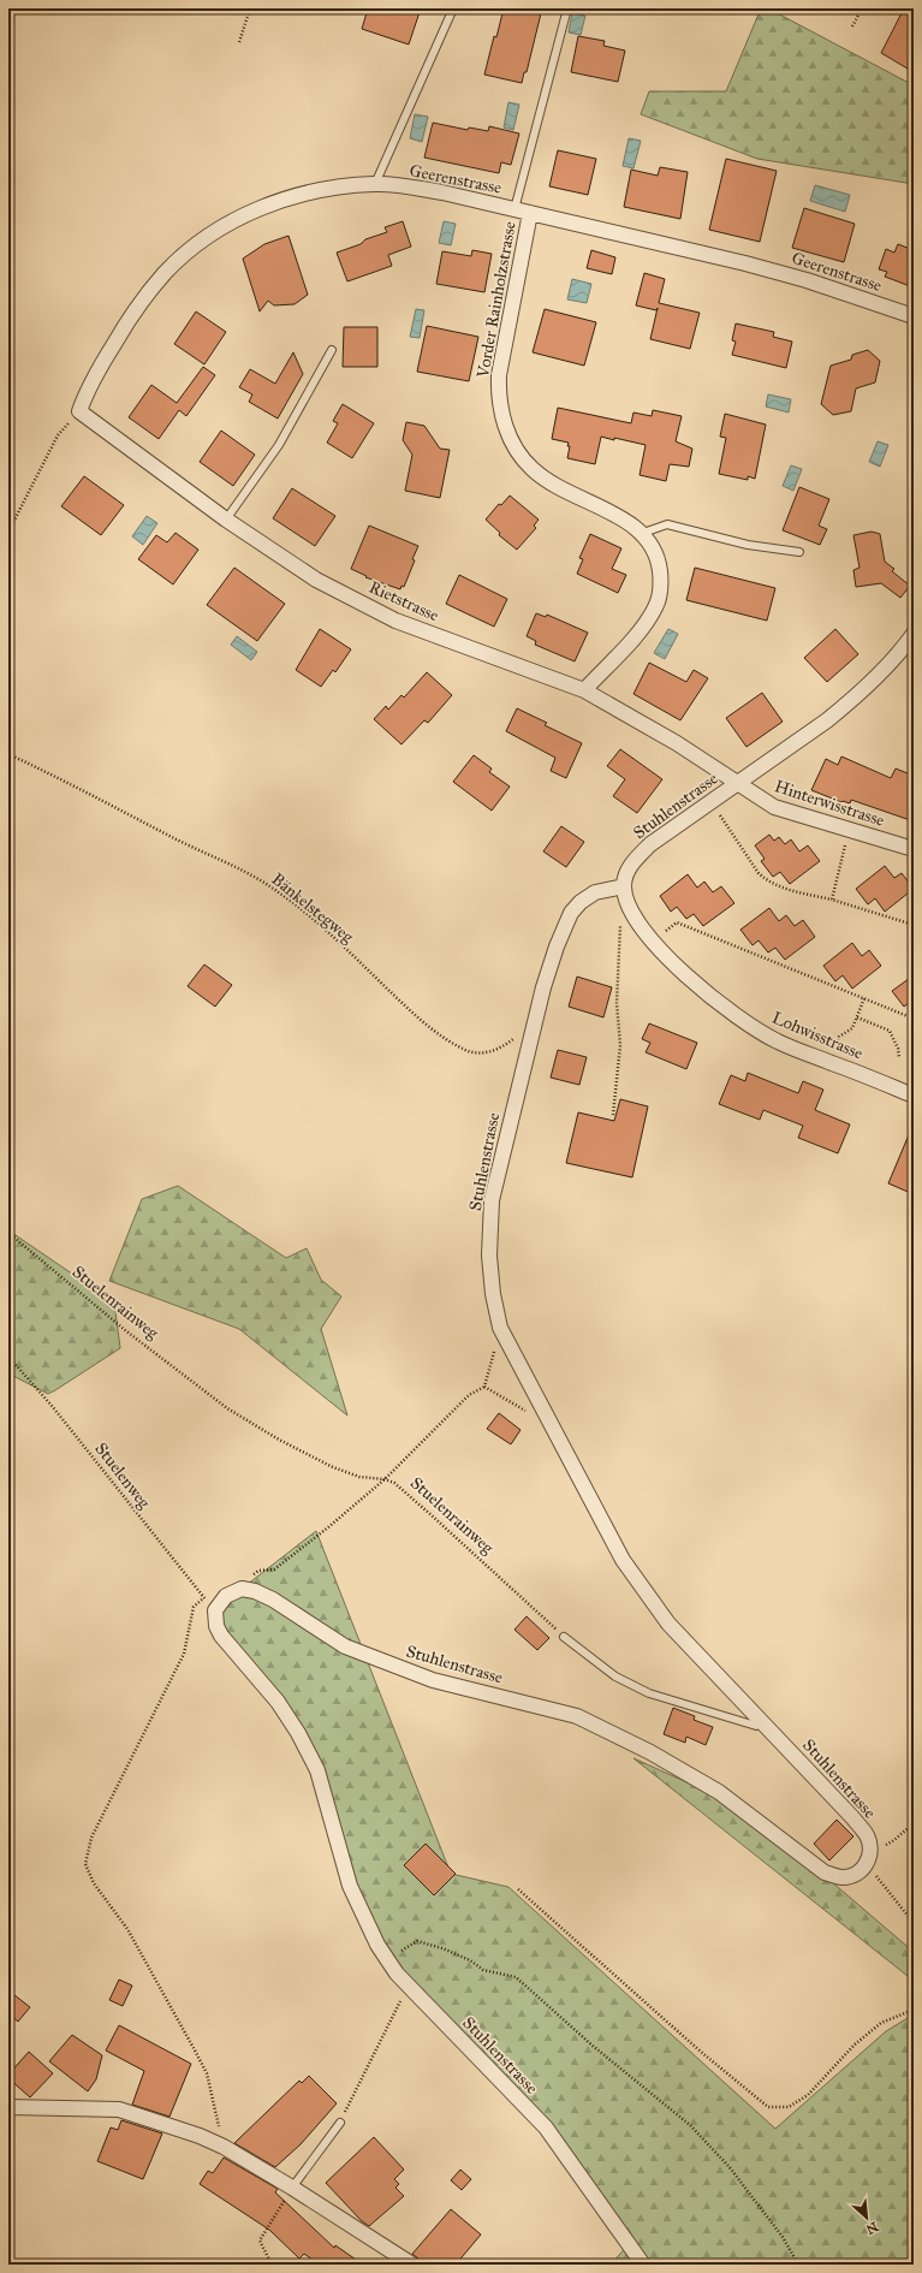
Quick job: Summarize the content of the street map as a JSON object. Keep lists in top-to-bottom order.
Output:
{
  "streets": {
    "street": [
      "Geerenstrasse",
      "Vorder Rainholzstrasse",
      "Rietstrasse",
      "Hinterwisstrasse",
      "Stuhlenstrasse",
      "Lohwisstrasse"
    ],
    "path": ["Bänkelstegweg", "Stuelenrainweg", "Stuelenweg"]
  },
  "crossings": [
    ["Geerenstrasse", "Vorder Rainholzstrasse"],
    ["Geerenstrasse", "Rietstrasse"],
    ["Vorder Rainholzstrasse", "Rietstrasse"],
    ["Rietstrasse", "Hinterwisstrasse"],
    ["Rietstrasse", "Stuhlenstrasse"],
    ["Hinterwisstrasse", "Stuhlenstrasse"],
    ["Stuhlenstrasse", "Bänkelstegweg"],
    ["Stuhlenstrasse", "Lohwisstrasse"],
    ["Stuhlenstrasse", "Stuelenweg"]
  ],
  "north": "bottom right"
}
